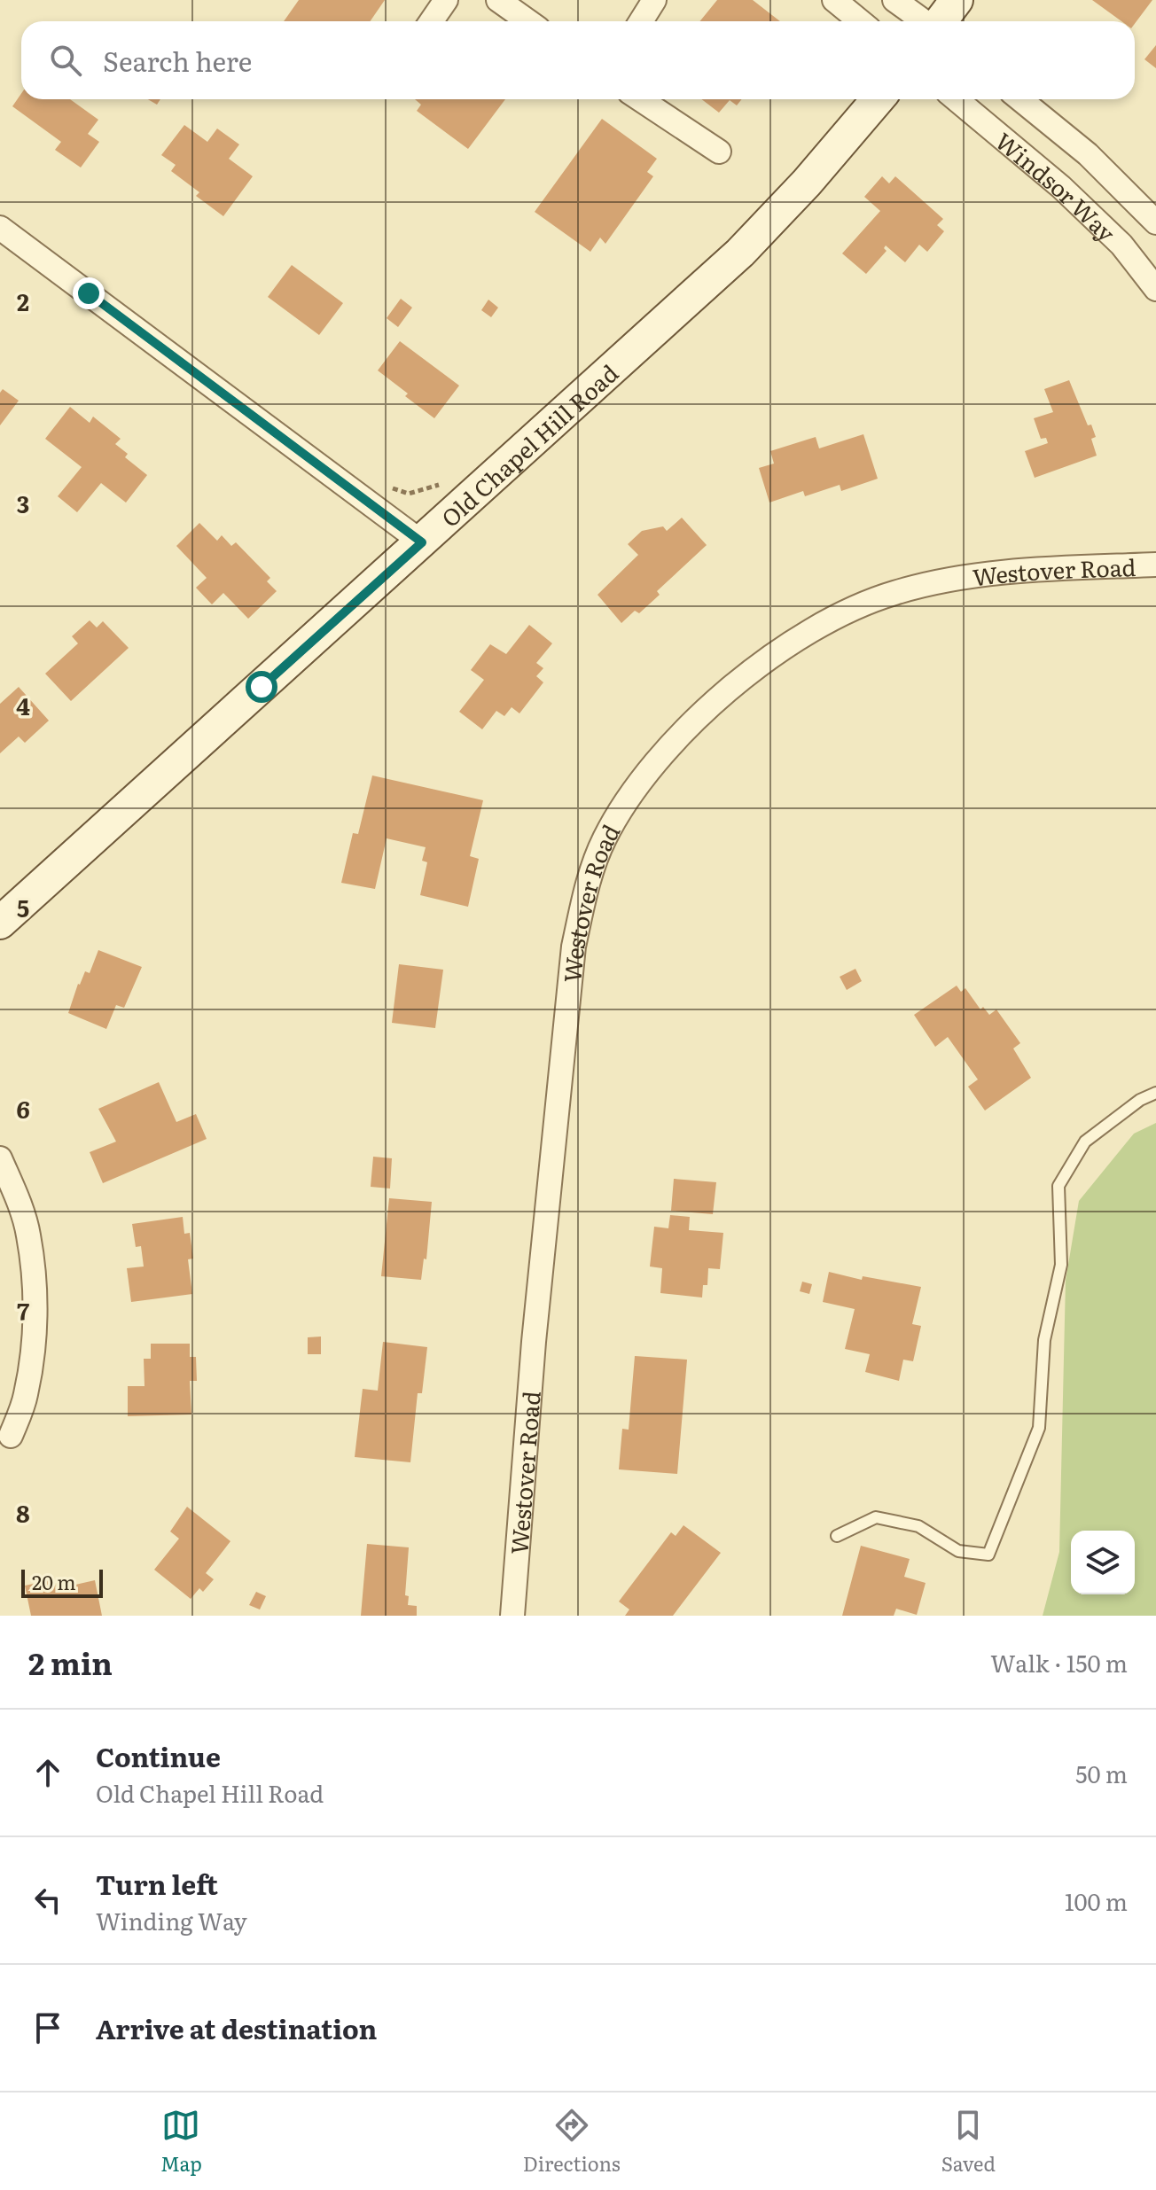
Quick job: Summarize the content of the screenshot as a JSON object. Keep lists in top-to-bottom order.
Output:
{
  "streets": {
    "street": ["Windsor Way", "Old Chapel Hill Road", "Westover Road"]
  },
  "scale_bar": "20 m",
  "page": {
    "search": "Search here",
    "scale": "20 m",
    "heading": ["2 min", "Walk · 150 m"],
    "list": [
      ["Continue", "Old Chapel Hill Road", "50 m"],
      ["Turn left", "Winding Way", "100 m"],
      "Arrive at destination"
    ],
    "nav": ["Map", "Directions", "Saved"]
  },
  "grid": {
    "rows": [
      "2",
      "3",
      "4",
      "5",
      "6",
      "7",
      "8"
    ]
  }
}
